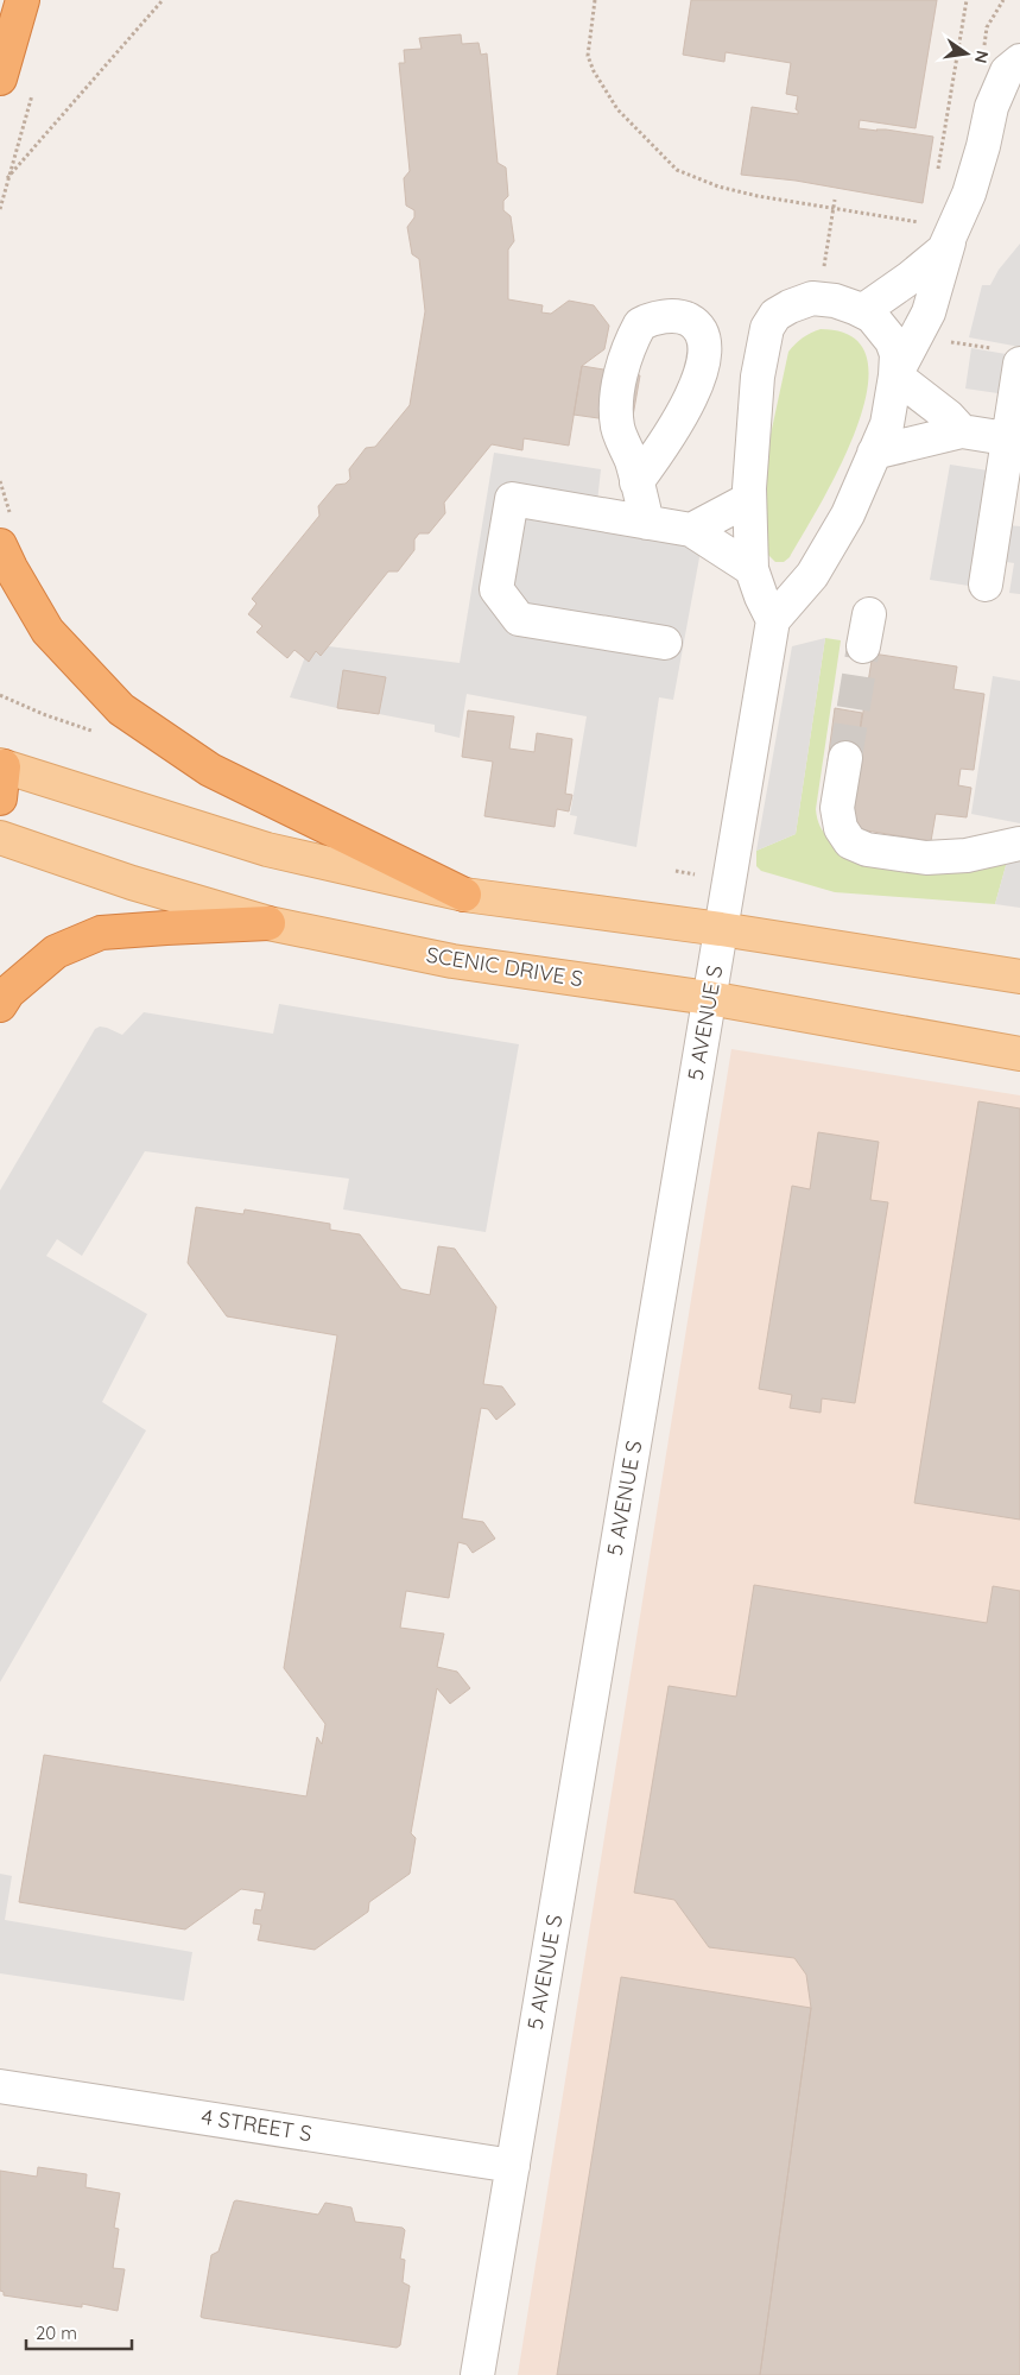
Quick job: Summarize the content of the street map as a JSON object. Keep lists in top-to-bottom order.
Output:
{
  "streets": {
    "main road": ["SCENIC DRIVE S"],
    "street": ["5 AVENUE S", "4 STREET S"]
  },
  "crossings": [
    ["SCENIC DRIVE S", "5 AVENUE S"],
    ["5 AVENUE S", "4 STREET S"]
  ],
  "scale_bar": "20 m",
  "north": "right"
}
